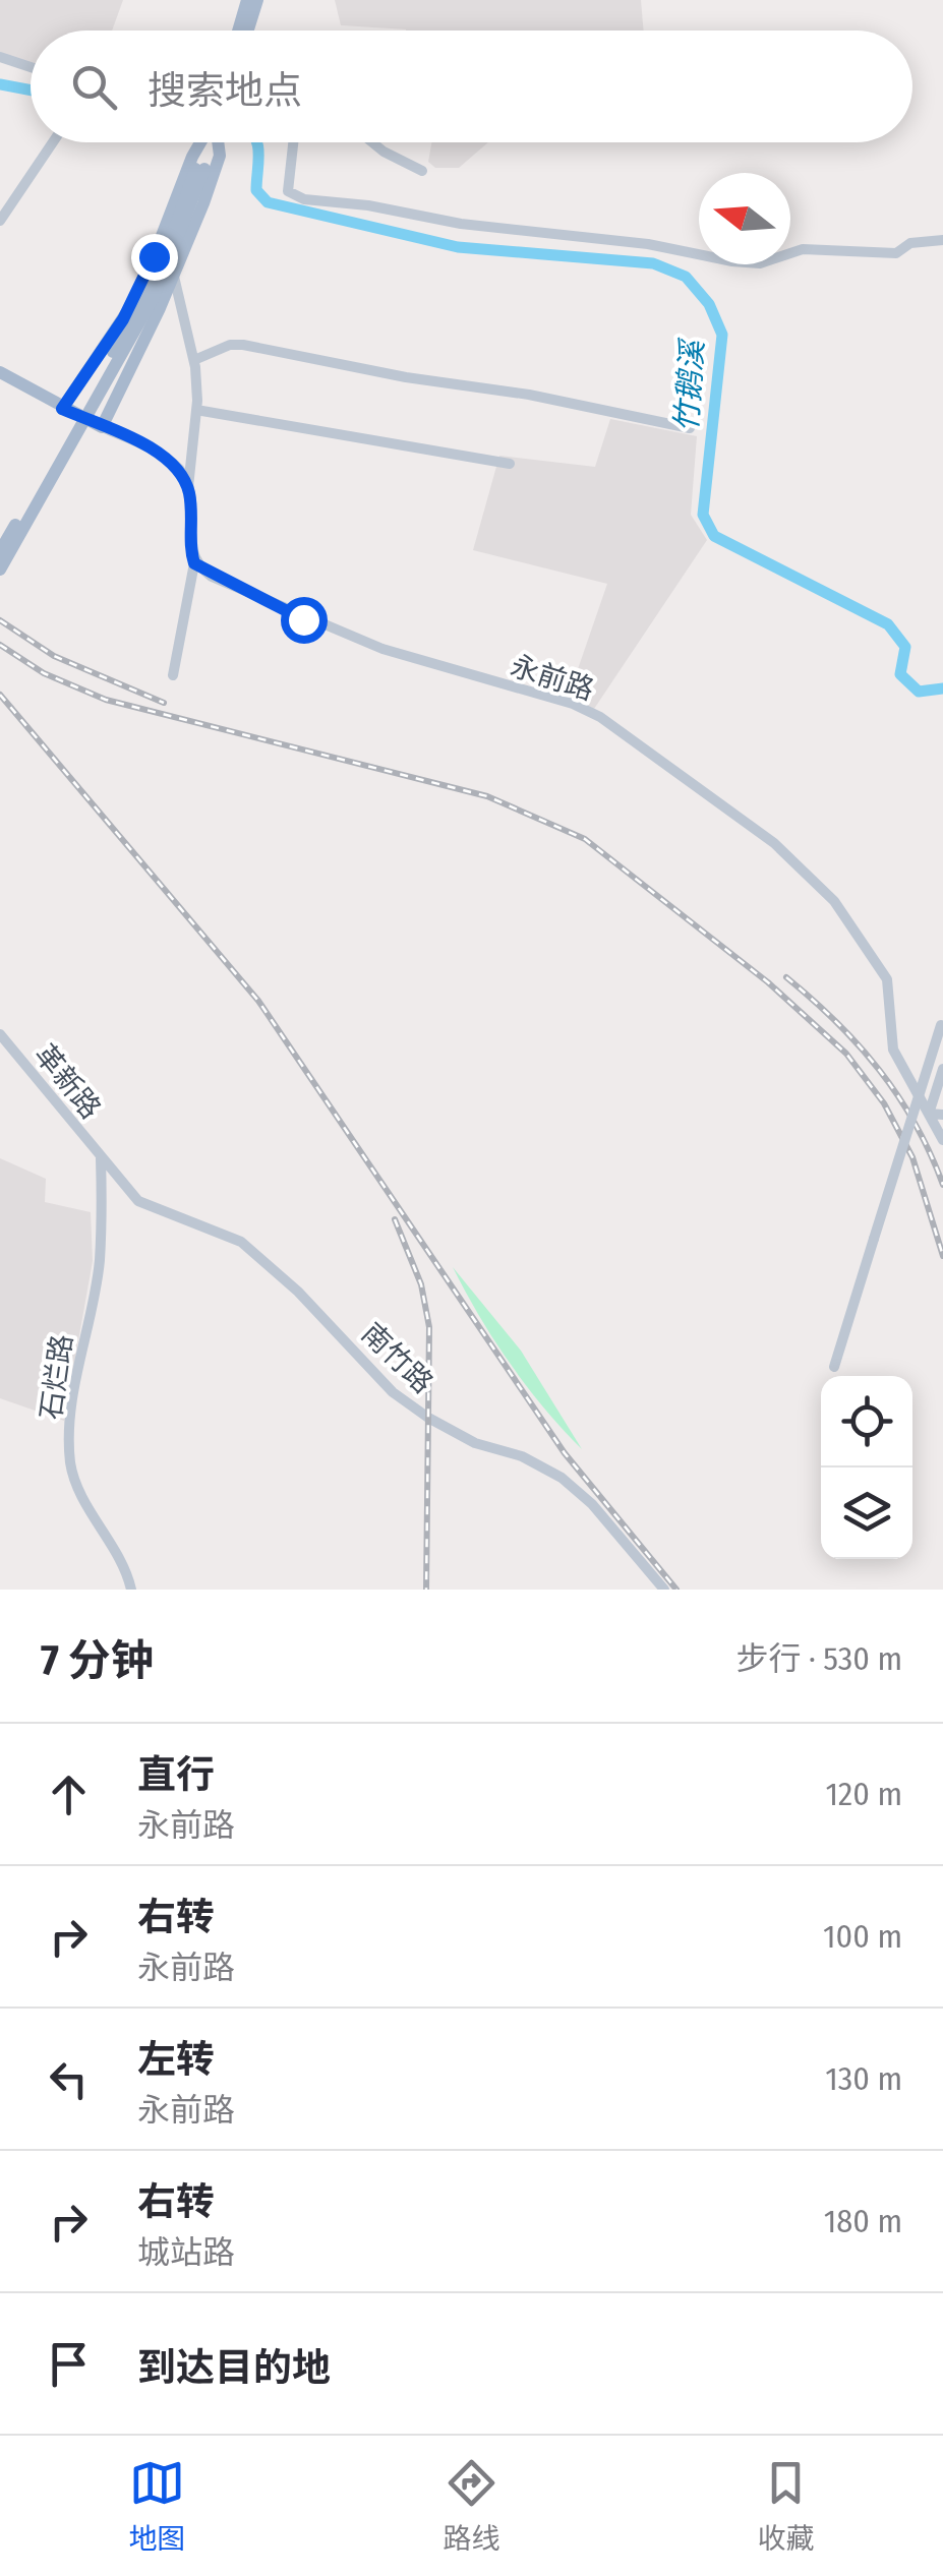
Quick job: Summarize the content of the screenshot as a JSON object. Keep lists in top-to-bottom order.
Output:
{
  "streets": {
    "street": [
      "永前路",
      "革新路",
      "南竹路",
      "石烂路"
    ]
  },
  "crossings": [
    ["革新路", "南竹路"],
    ["革新路", "石烂路"],
    ["南竹路", "石烂路"]
  ],
  "water": ["竹鹅溪"],
  "north": "left",
  "page": {
    "search": "搜索地点",
    "heading": ["7 分钟", "步行 · 530 m"],
    "list": [
      ["直行", "永前路", "120 m"],
      ["右转", "永前路", "100 m"],
      ["左转", "永前路", "130 m"],
      ["右转", "城站路", "180 m"],
      "到达目的地"
    ],
    "nav": ["地图", "路线", "收藏"]
  }
}
